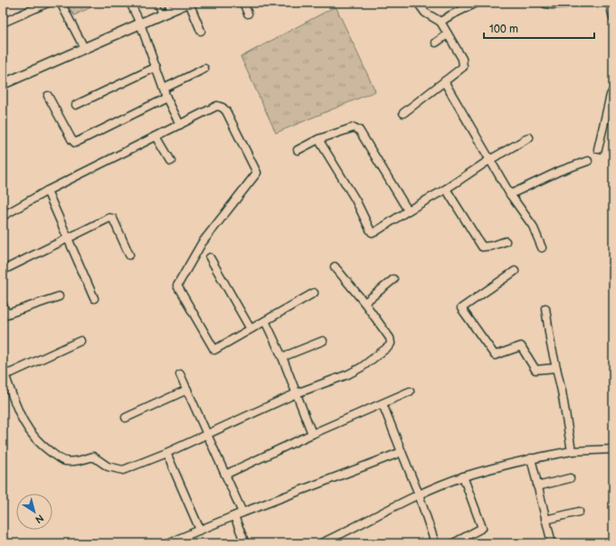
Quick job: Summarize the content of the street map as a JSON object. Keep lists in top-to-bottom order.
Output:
{
  "scale_bar": "100 m",
  "north": "bottom right"
}
